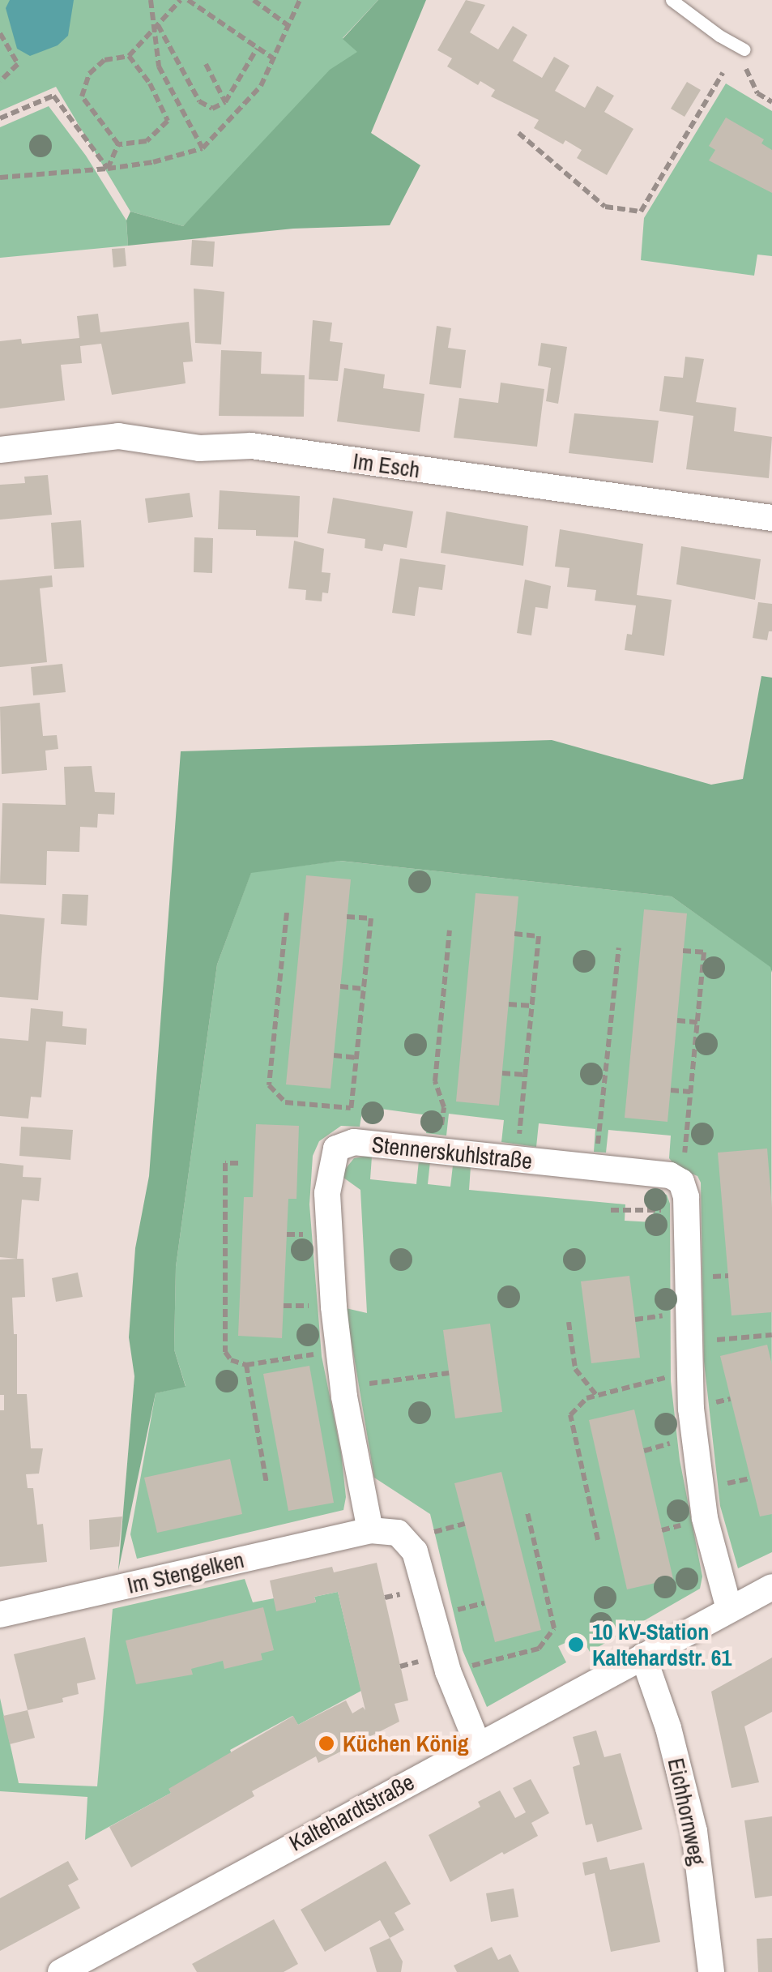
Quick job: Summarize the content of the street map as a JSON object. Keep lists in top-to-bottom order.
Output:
{
  "streets": {
    "street": [
      "Im Esch",
      "Stennerskuhlstraße",
      "Im Stengelken",
      "Eichhornweg",
      "Kaltehardtstraße"
    ]
  },
  "crossings": [
    ["Stennerskuhlstraße", "Im Stengelken"],
    ["Eichhornweg", "Kaltehardtstraße"]
  ],
  "places": ["10 kV-Station Kaltehardstr. 61", "Küchen König"]
}
